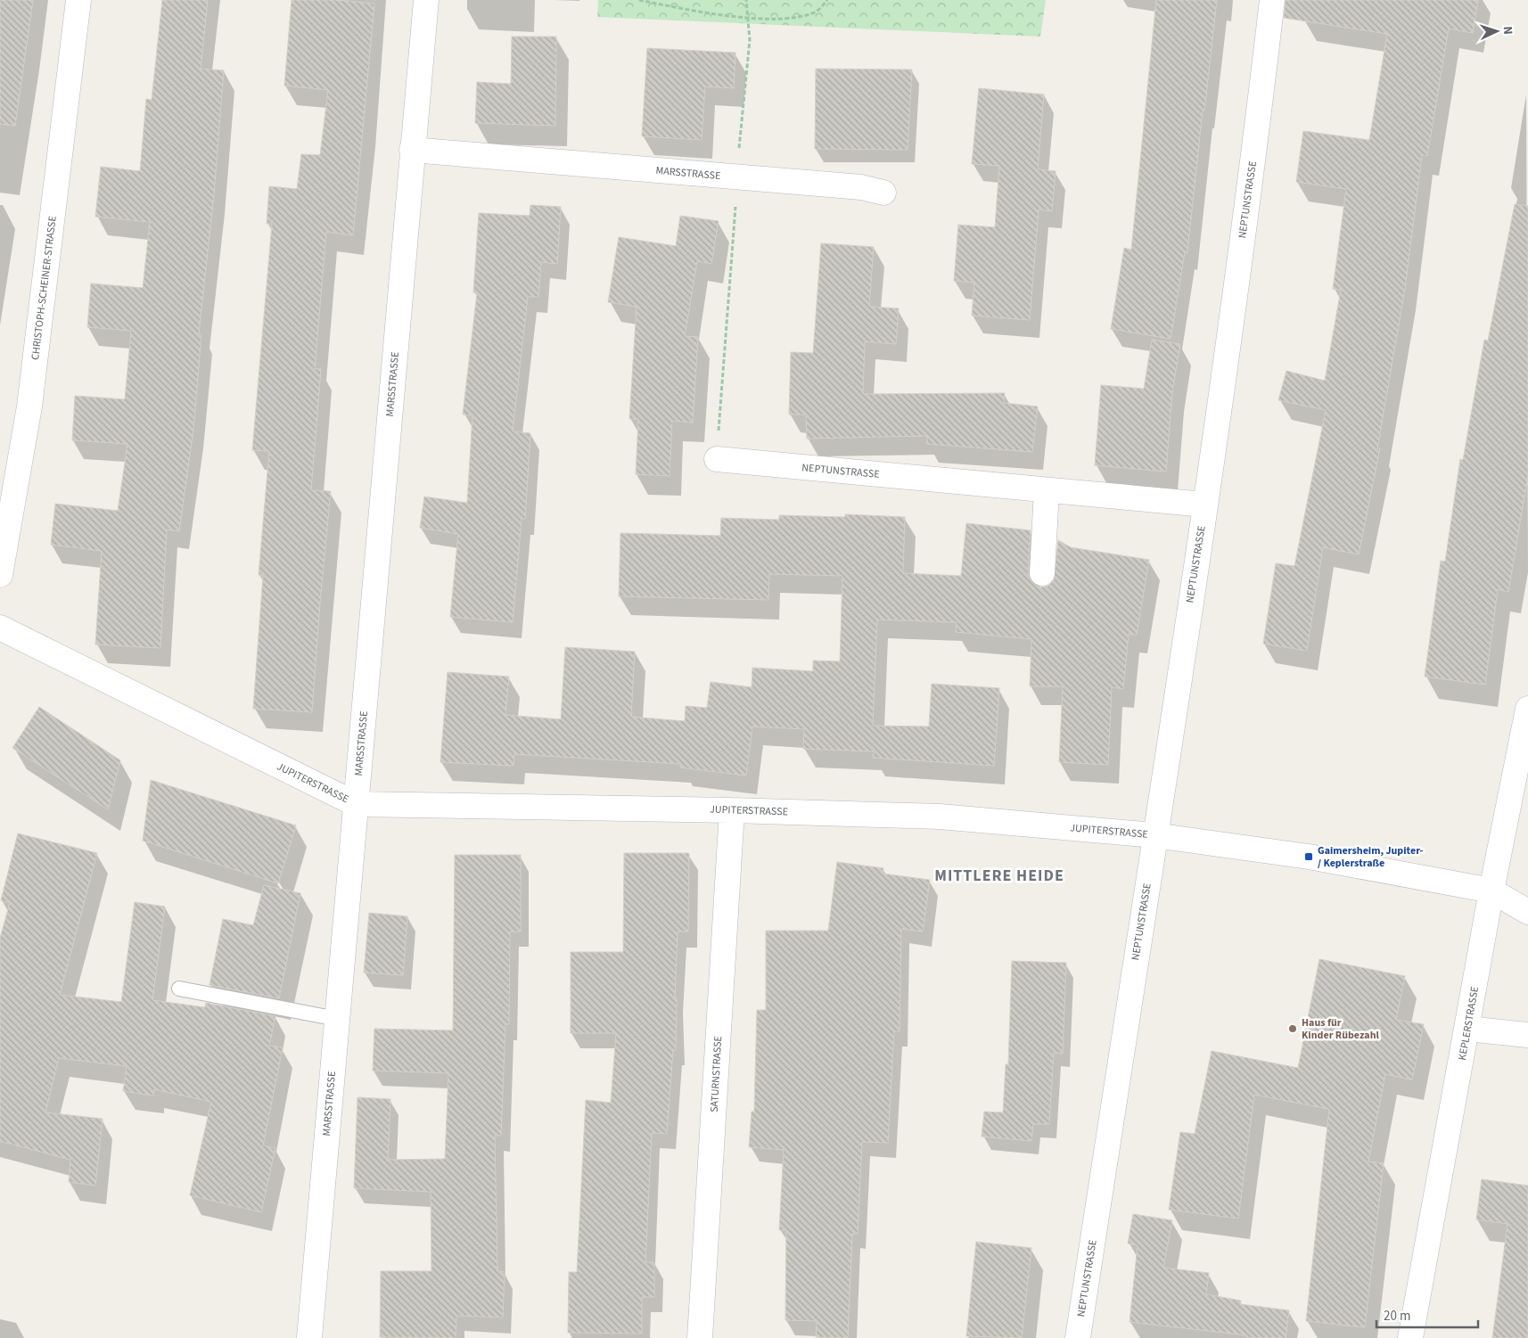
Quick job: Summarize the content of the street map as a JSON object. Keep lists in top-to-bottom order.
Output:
{
  "streets": {
    "street": [
      "MARSSTRASSE",
      "NEPTUNSTRASSE",
      "CHRISTOPH-SCHEINER-STRASSE",
      "JUPITERSTRASSE",
      "KEPLERSTRASSE",
      "SATURNSTRASSE"
    ]
  },
  "crossings": [
    ["MARSSTRASSE", "JUPITERSTRASSE"],
    ["NEPTUNSTRASSE", "JUPITERSTRASSE"],
    ["JUPITERSTRASSE", "KEPLERSTRASSE"],
    ["JUPITERSTRASSE", "SATURNSTRASSE"]
  ],
  "districts": ["MITTLERE HEIDE"],
  "places": {
    "transit": ["Gaimersheim, Jupiter- / Keplerstraße"],
    "other": ["Haus für Kinder Rübezahl"]
  },
  "scale_bar": "20 m",
  "north": "right"
}
